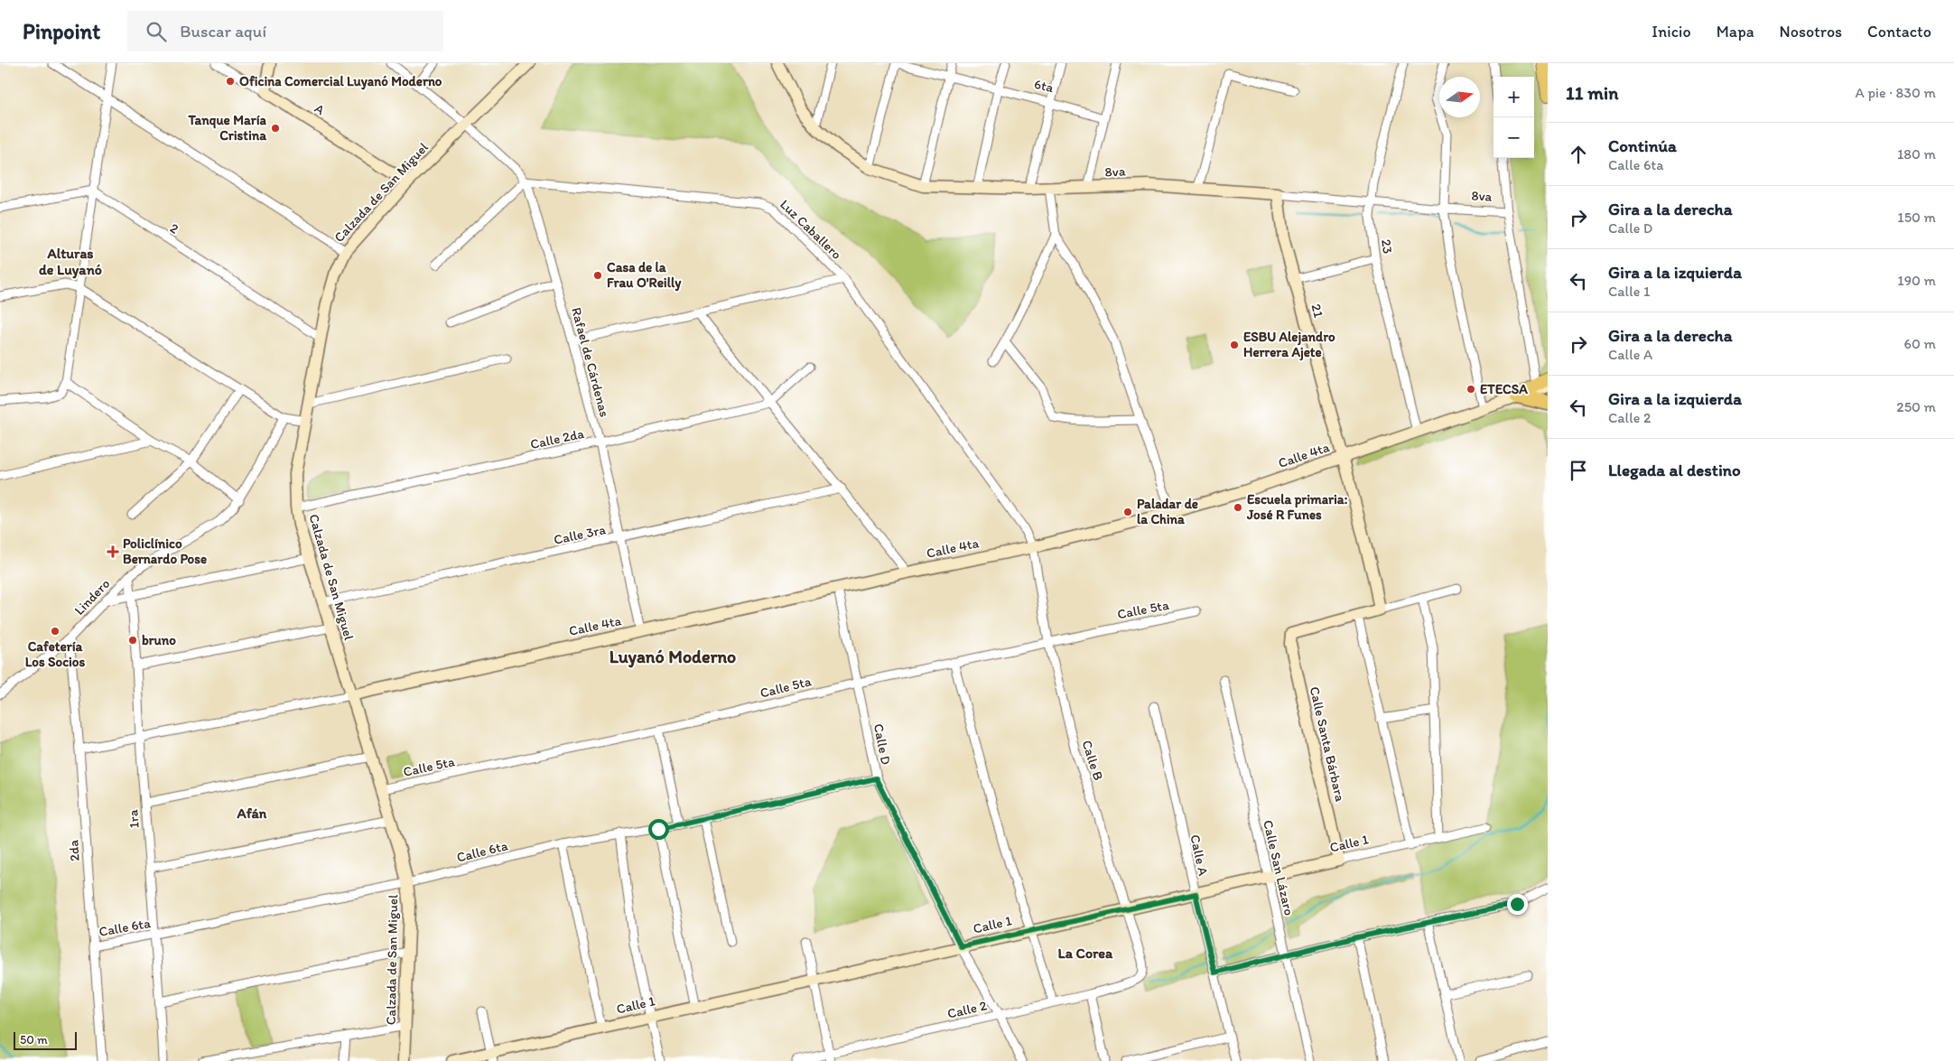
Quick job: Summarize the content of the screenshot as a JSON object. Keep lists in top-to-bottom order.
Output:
{
  "streets": {
    "street": [
      "6ta",
      "A",
      "8va",
      "Calzada de San Miguel",
      "2",
      "Luz Caballero",
      "23",
      "21",
      "Rafael de Cárdenas",
      "Calle 2da",
      "Calle 4ta",
      "Calle 3ra",
      "Lindero",
      "Calle 5ta",
      "Calle D",
      "Calle Santa Bárbara",
      "Calle B",
      "1ra",
      "Calle 1",
      "2da",
      "Calle 6ta",
      "Calle A",
      "Calle San Lázaro",
      "Calle 2"
    ]
  },
  "crossings": [
    ["A", "Calzada de San Miguel"],
    ["8va", "23"],
    ["8va", "21"],
    ["Calzada de San Miguel", "2"],
    ["Calzada de San Miguel", "Rafael de Cárdenas"],
    ["Calzada de San Miguel", "Calle 2da"],
    ["Calzada de San Miguel", "Calle 4ta"],
    ["Calzada de San Miguel", "Calle 3ra"],
    ["Calzada de San Miguel", "Calle 5ta"],
    ["Calzada de San Miguel", "Calle 6ta"],
    ["Luz Caballero", "Rafael de Cárdenas"],
    ["Luz Caballero", "Calle 4ta"],
    ["Luz Caballero", "Calle B"],
    ["23", "Calle 4ta"],
    ["21", "Calle 4ta"],
    ["Rafael de Cárdenas", "Calle 2da"],
    ["Rafael de Cárdenas", "Calle 4ta"],
    ["Rafael de Cárdenas", "Calle 3ra"],
    ["Calle 4ta", "Calle D"],
    ["Calle 4ta", "Calle B"],
    ["Lindero", "1ra"],
    ["Lindero", "2da"],
    ["Calle 5ta", "Calle D"],
    ["Calle 5ta", "Calle B"],
    ["Calle D", "Calle 1"],
    ["Calle D", "Calle 6ta"],
    ["Calle D", "Calle 2"],
    ["Calle Santa Bárbara", "Calle 1"],
    ["Calle B", "Calle 1"],
    ["Calle B", "Calle 2"],
    ["1ra", "Calle 6ta"],
    ["Calle 1", "Calle A"],
    ["Calle 1", "Calle San Lázaro"],
    ["2da", "Calle 6ta"]
  ],
  "districts": [
    "Alturas de Luyanó",
    "Luyanó Moderno",
    "Afán",
    "La Corea"
  ],
  "places": {
    "other": [
      "Oficina Comercial Luyanó Moderno",
      "Tanque María Cristina",
      "Casa de la Frau O'Reilly",
      "ESBU Alejandro Herrera Ajete",
      "ETECSA",
      "Escuela primaria: José R Funes",
      "Paladar de la China",
      "Cafetería Los Socios",
      "bruno"
    ],
    "health": ["Policlínico Bernardo Pose"]
  },
  "scale_bar": "50 m",
  "north": "right",
  "page": {
    "header": "Pinpoint",
    "search": "Buscar aquí",
    "nav": [
      "Inicio",
      "Mapa",
      "Nosotros",
      "Contacto"
    ],
    "heading": ["11 min", "A pie · 830 m"],
    "map_buttons": ["+", "−"],
    "list": [
      ["Continúa", "Calle 6ta", "180 m"],
      ["Gira a la derecha", "Calle D", "150 m"],
      ["Gira a la izquierda", "Calle 1", "190 m"],
      ["Gira a la derecha", "Calle A", "60 m"],
      ["Gira a la izquierda", "Calle 2", "250 m"],
      "Llegada al destino"
    ],
    "scale": "50 m"
  }
}
